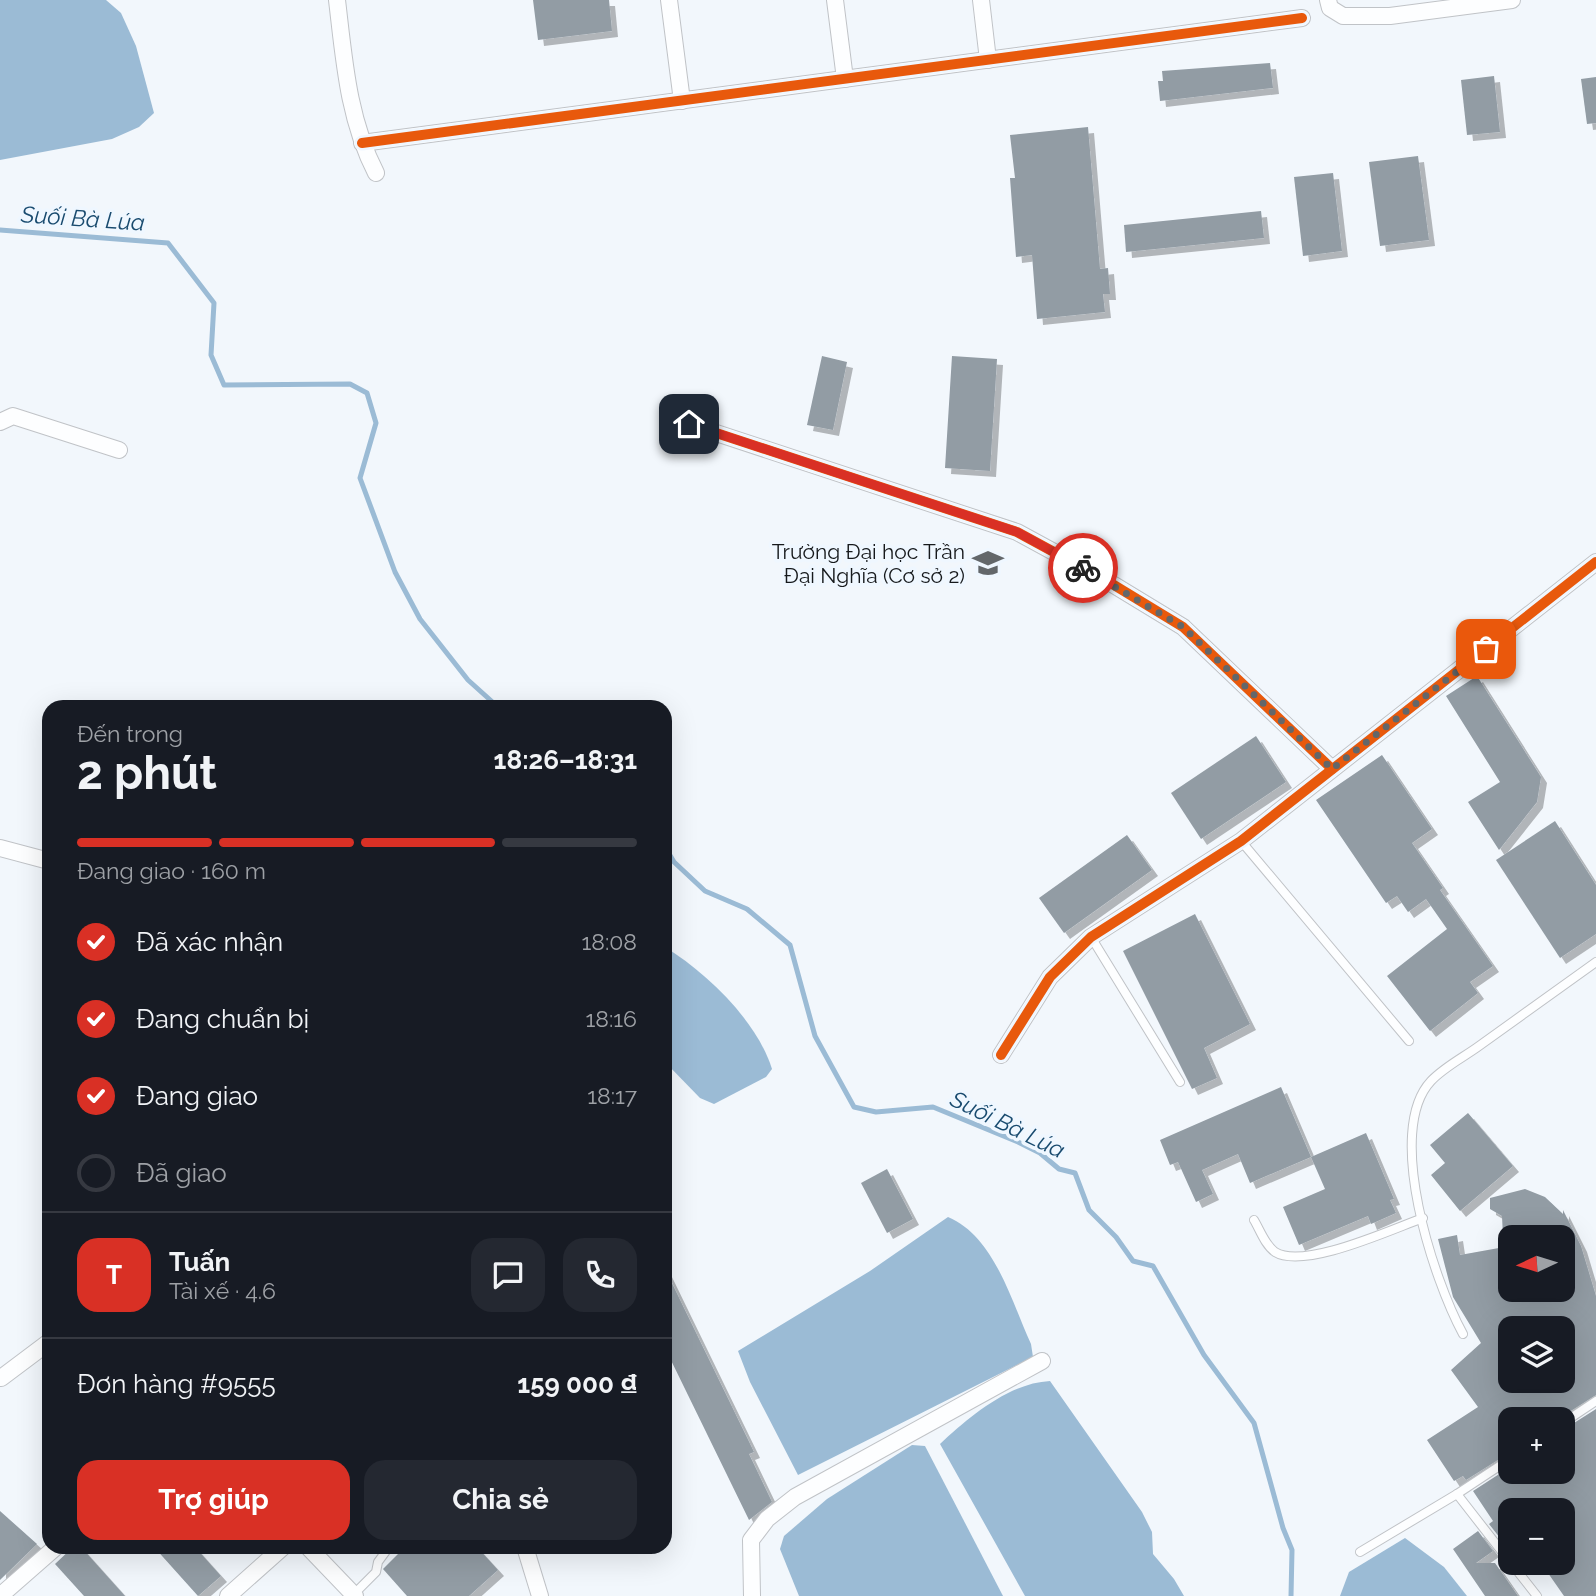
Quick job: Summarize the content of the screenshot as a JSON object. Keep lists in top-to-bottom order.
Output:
{
  "water": ["Suối Bà Lúa"],
  "places": {
    "school or university": ["Trường Đại học Trần Đại Nghĩa (Cơ sở 2)"]
  },
  "north": "left",
  "page": {
    "heading": ["2 phút", "Đến trong", "18:26–18:31"],
    "panel": [
      "Tuấn",
      "Tài xế · 4.6",
      "Đơn hàng #9555",
      "159 000 ₫"
    ],
    "bar": "Đang giao · 160 m",
    "list": [
      ["Đã xác nhận", "18:08"],
      ["Đang chuẩn bị", "18:16"],
      ["Đang giao", "18:17"],
      "Đã giao"
    ],
    "map_buttons": ["+", "−"],
    "round": "T",
    "buttons": ["Trợ giúp", "Chia sẻ"]
  }
}
